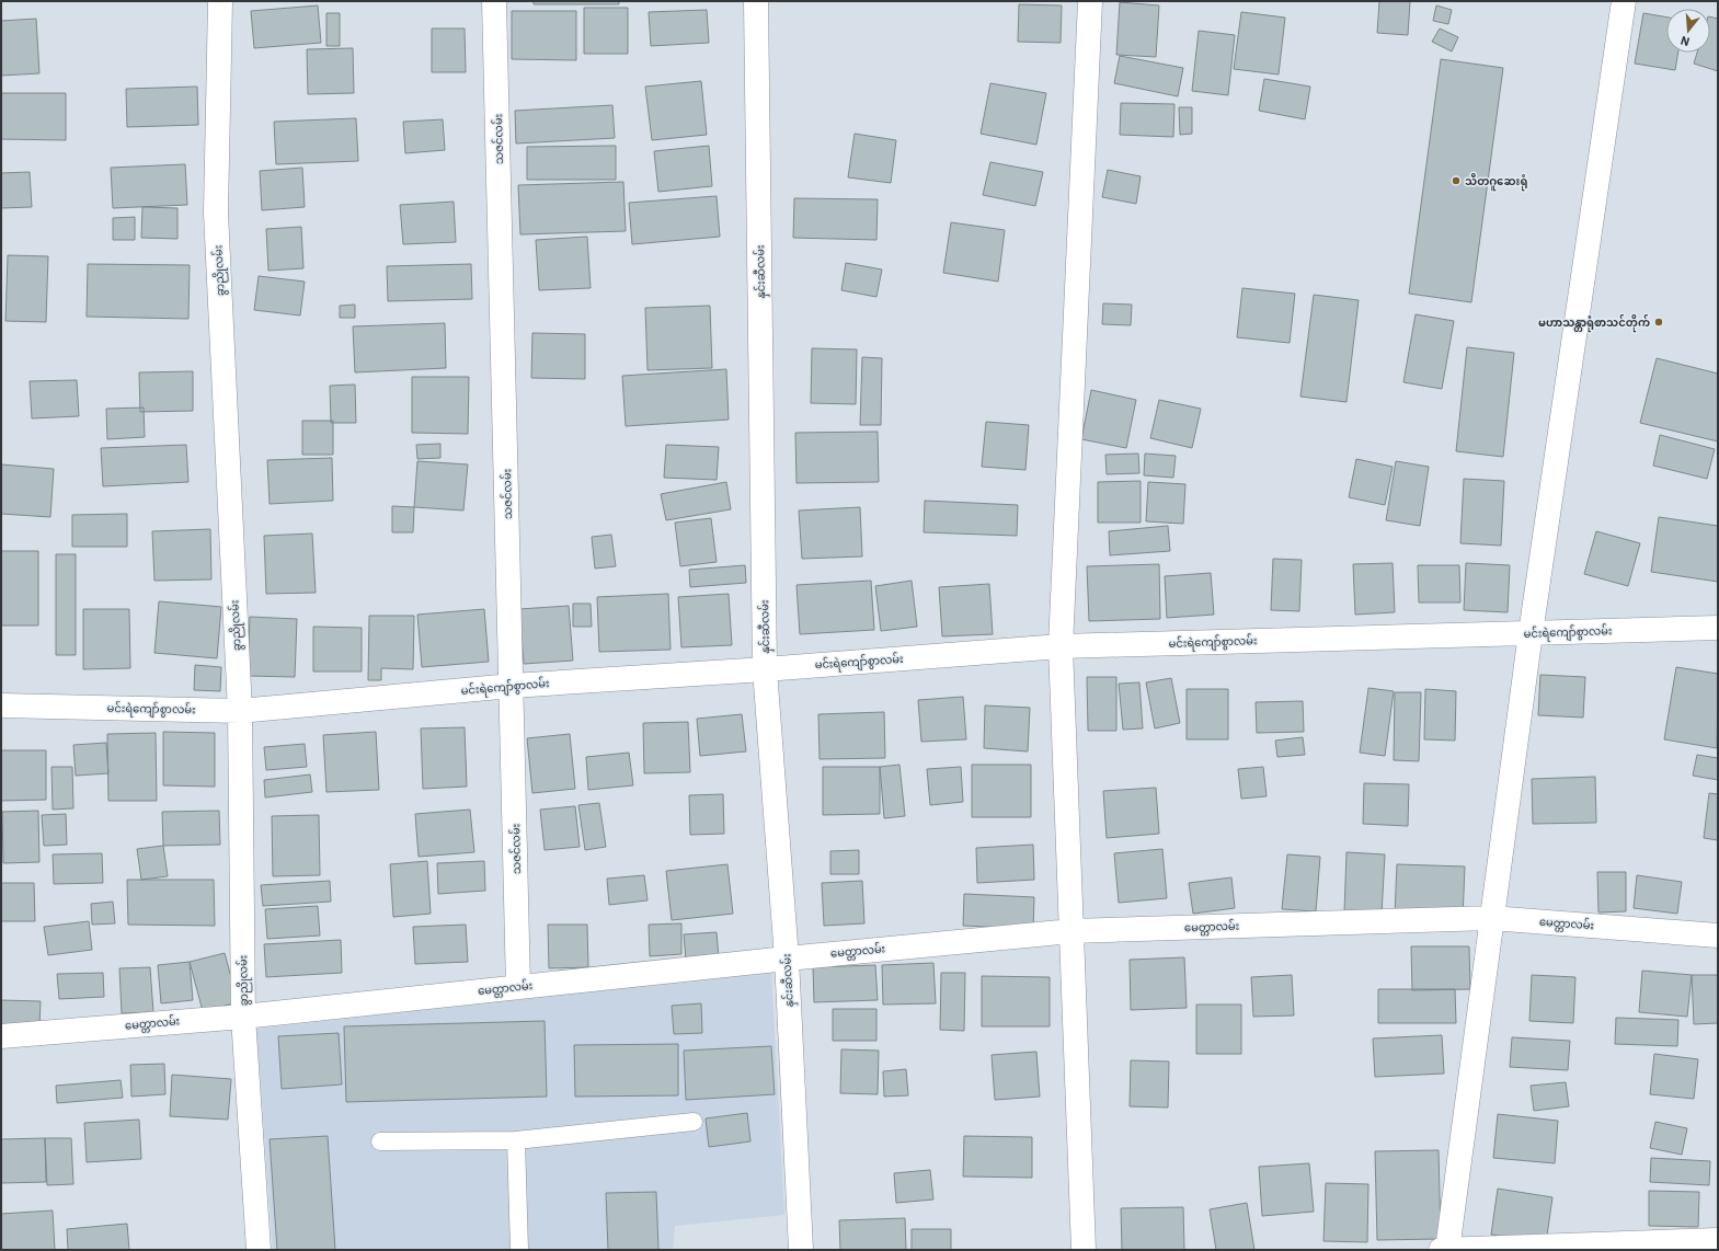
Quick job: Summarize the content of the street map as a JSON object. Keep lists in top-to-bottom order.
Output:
{
  "streets": {
    "street": [
      "သဇင်လမ်း",
      "ခွာညိုလမ်း",
      "နှင်းဆီလမ်း",
      "မင်းရဲကျော်စွာလမ်း",
      "မေတ္တာလမ်း"
    ]
  },
  "crossings": [
    ["သဇင်လမ်း", "မင်းရဲကျော်စွာလမ်း"],
    ["သဇင်လမ်း", "မေတ္တာလမ်း"],
    ["ခွာညိုလမ်း", "မင်းရဲကျော်စွာလမ်း"],
    ["ခွာညိုလမ်း", "မေတ္တာလမ်း"],
    ["နှင်းဆီလမ်း", "မင်းရဲကျော်စွာလမ်း"],
    ["နှင်းဆီလမ်း", "မေတ္တာလမ်း"]
  ],
  "places": ["သီတဂူဆေးရုံ", "မဟာသန္တာရုံစာသင်တိုက်"],
  "north": "bottom"
}
